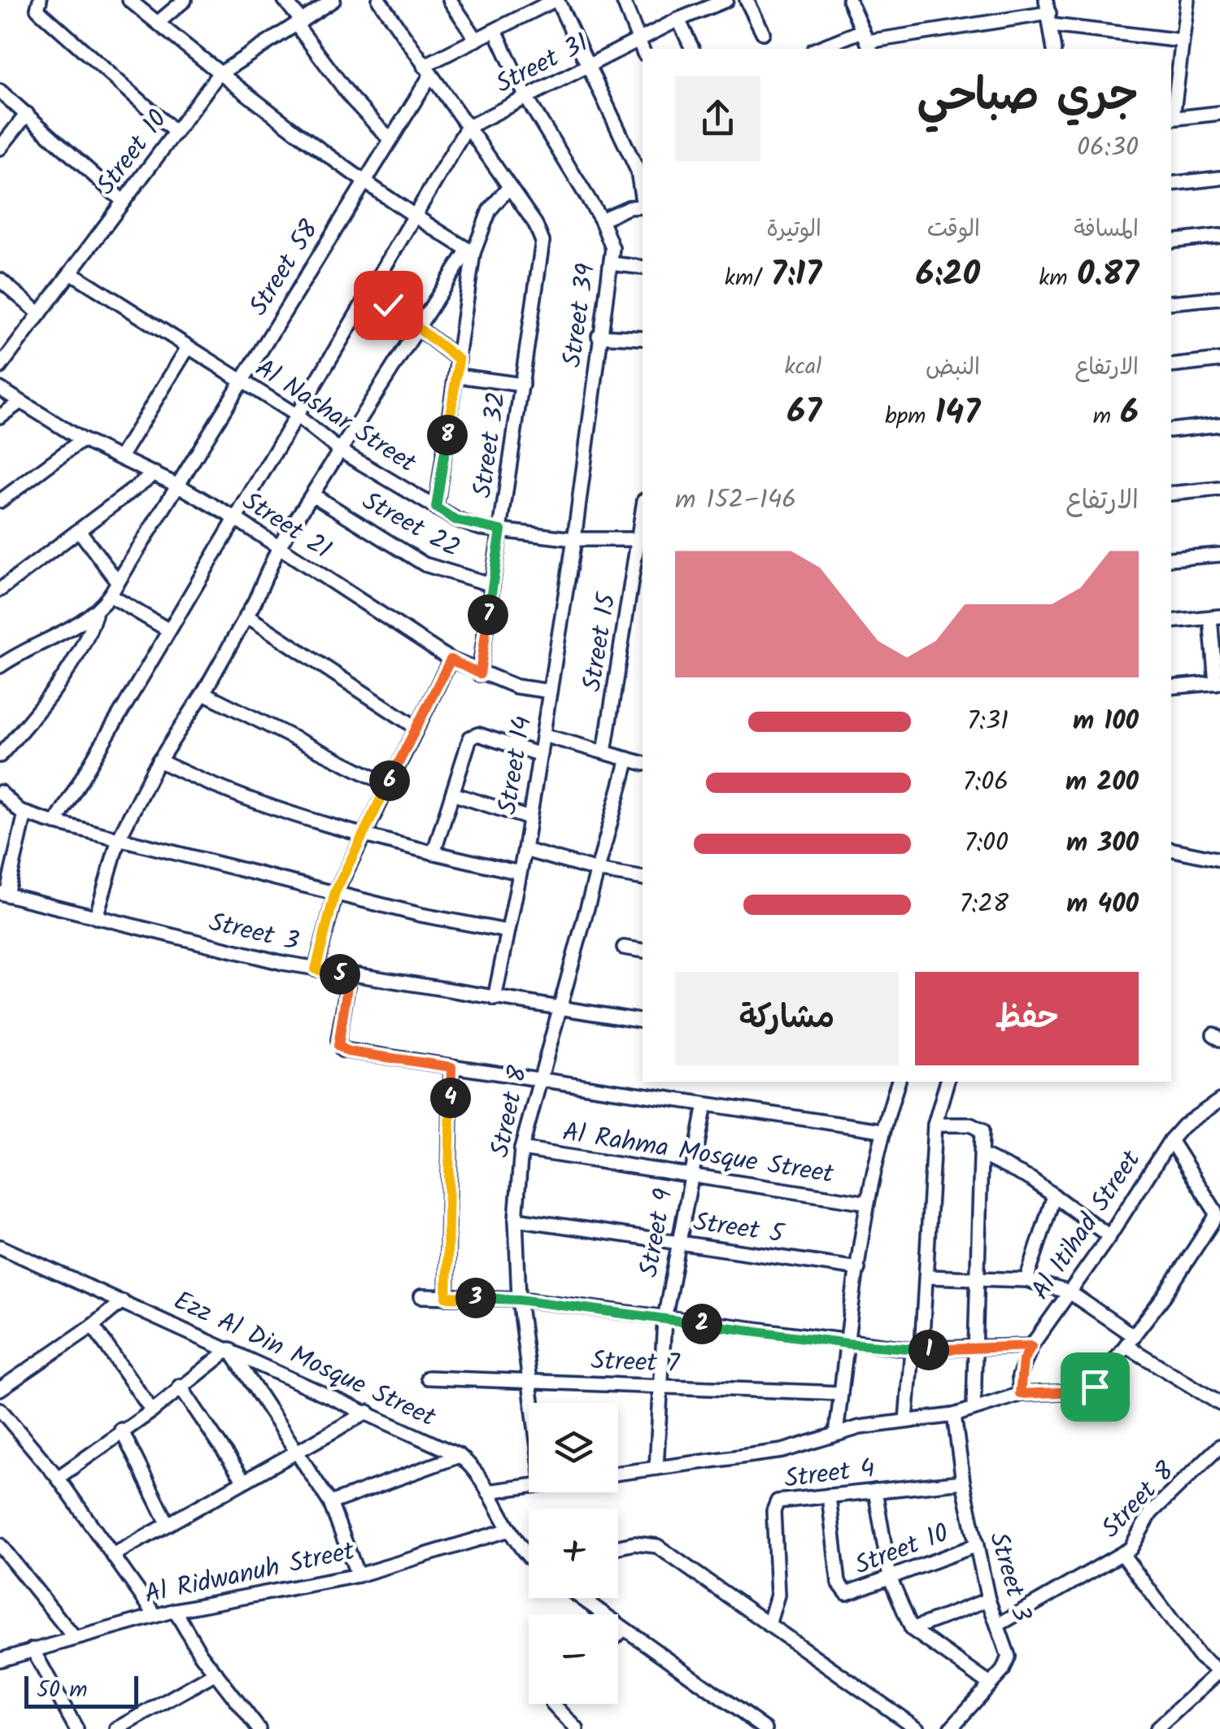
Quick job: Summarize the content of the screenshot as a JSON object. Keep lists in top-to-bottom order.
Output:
{
  "streets": {
    "street": [
      "Street 31",
      "Street 10",
      "Street 58",
      "Street 39",
      "Al Nashar Street",
      "Street 32",
      "Street 22",
      "Street 21",
      "Street 15",
      "Street 14",
      "Street 3",
      "Street 8",
      "Al Rahma Mosque Street",
      "Al Itihad Street",
      "Street 5",
      "Street 9",
      "Ezz Al Din Mosque Street",
      "Street 7",
      "Street 4",
      "Al Ridwanuh Street"
    ]
  },
  "crossings": [
    ["Street 31", "Street 39"],
    ["Street 10", "Al Nashar Street"],
    ["Street 10", "Street 3"],
    ["Street 10", "Street 4"],
    ["Street 58", "Al Nashar Street"],
    ["Street 58", "Street 21"],
    ["Street 39", "Al Nashar Street"],
    ["Street 39", "Street 14"],
    ["Al Nashar Street", "Street 32"],
    ["Al Nashar Street", "Street 15"],
    ["Al Nashar Street", "Street 14"],
    ["Street 32", "Street 22"],
    ["Street 32", "Street 21"],
    ["Street 21", "Street 14"],
    ["Street 14", "Street 3"],
    ["Street 3", "Street 8"],
    ["Street 3", "Street 4"],
    ["Street 8", "Al Rahma Mosque Street"],
    ["Street 8", "Street 5"],
    ["Street 8", "Street 7"],
    ["Al Rahma Mosque Street", "Street 9"],
    ["Street 5", "Street 9"],
    ["Street 9", "Street 7"],
    ["Ezz Al Din Mosque Street", "Al Ridwanuh Street"]
  ],
  "scale_bar": "50 m",
  "page": {
    "heading": ["جري صباحي", "06:30"],
    "stats": [
      ["المسافة", "0.87 km"],
      ["الوقت", "6:20"],
      ["الوتيرة", "7:17 /km"],
      ["الارتفاع", "6 m"],
      ["النبض", "147 bpm"],
      ["kcal", "67"]
    ],
    "pins": [
      "8",
      "7",
      "6",
      "5",
      "4",
      "3",
      "2",
      "1"
    ],
    "chart": ["الارتفاع", "146–152 m"],
    "list": [
      {
        "name": "100 m",
        "note": "7:31"
      },
      {
        "name": "200 m",
        "note": "7:06"
      },
      {
        "name": "300 m",
        "note": "7:00"
      },
      {
        "name": "400 m",
        "note": "7:28"
      }
    ],
    "buttons": ["حفظ", "مشاركة"],
    "map_buttons": ["+", "−"],
    "scale": "50 m"
  }
}
